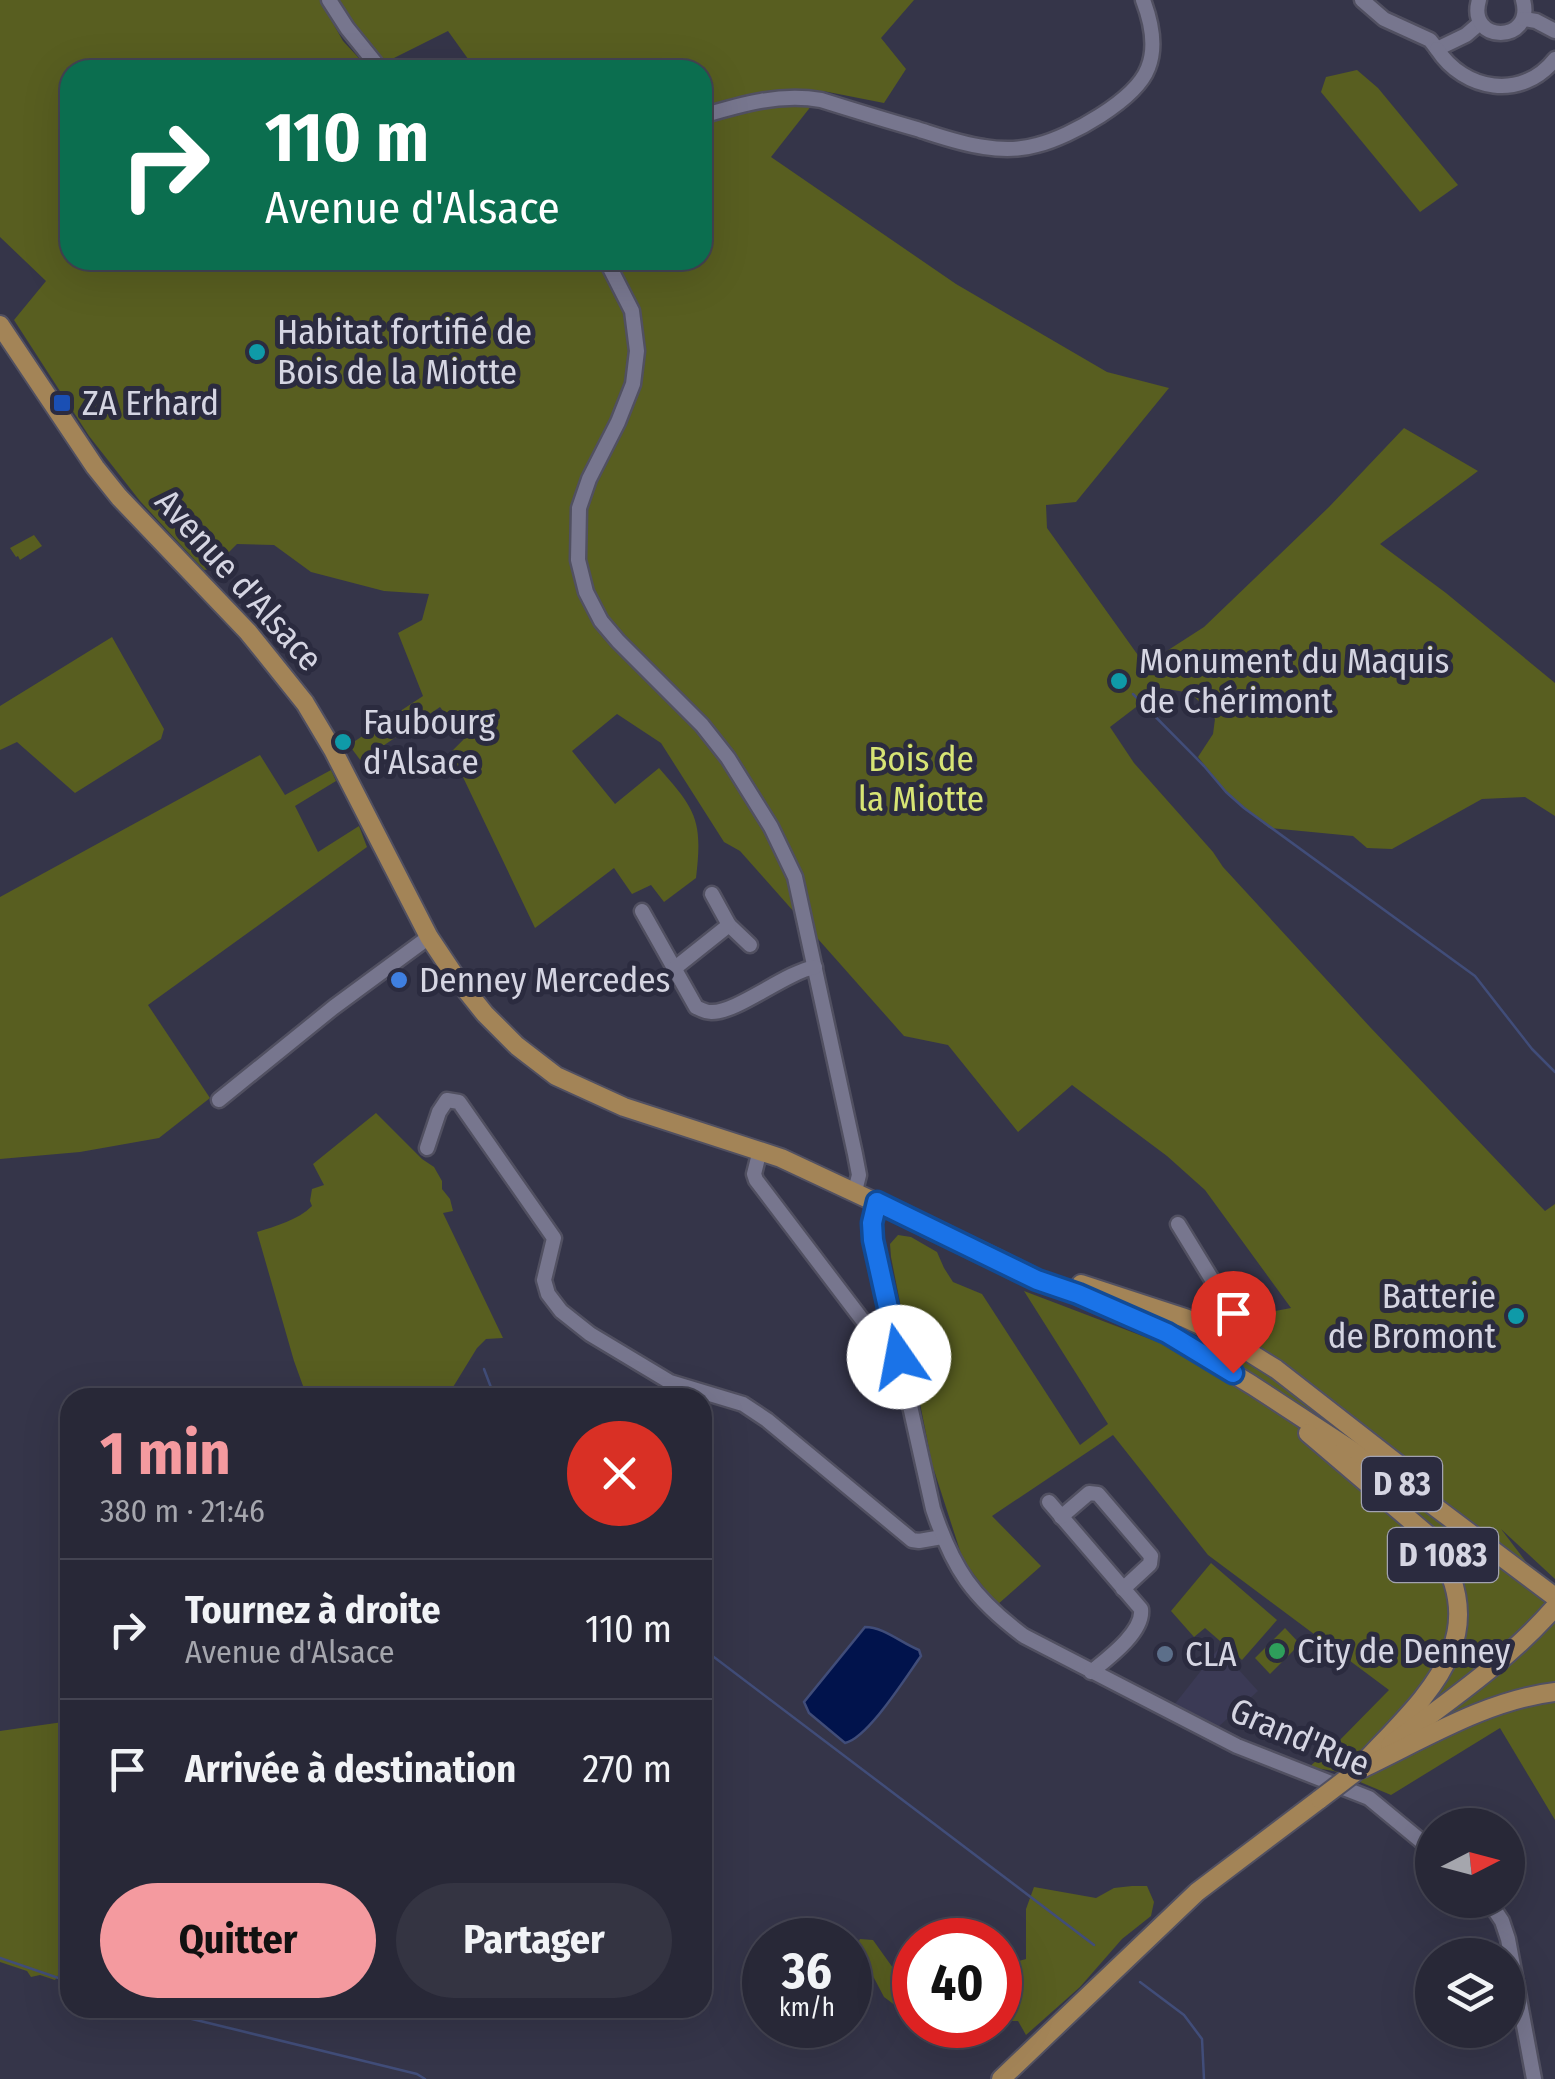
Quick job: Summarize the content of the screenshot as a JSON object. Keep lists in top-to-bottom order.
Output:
{
  "streets": {
    "main road": ["Avenue d'Alsace", "D 83", "D 1083"],
    "street": ["Grand'Rue"]
  },
  "crossings": [
    ["Avenue d'Alsace", "D 83"],
    ["Avenue d'Alsace", "D 1083"],
    ["Avenue d'Alsace", "Grand'Rue"],
    ["D 83", "D 1083"]
  ],
  "parks": ["Bois de la Miotte"],
  "places": {
    "other": [
      "Habitat fortifié de Bois de la Miotte",
      "Monument du Maquis de Chérimont",
      "Faubourg d'Alsace",
      "Denney Mercedes",
      "Batterie de Bromont",
      "City de Denney",
      "CLA"
    ],
    "transit": ["ZA Erhard"]
  },
  "north": "right",
  "page": {
    "turn": ["110 m", "Avenue d'Alsace"],
    "heading": ["1 min", "380 m · 21:46"],
    "list": [
      {
        "name": "Tournez à droite",
        "note": "Avenue d'Alsace",
        "value": "110 m"
      },
      {
        "name": "Arrivée à destination",
        "value": "270 m"
      }
    ],
    "buttons": ["Quitter", "Partager"],
    "speed": "36 km/h",
    "limit": "40"
  }
}
